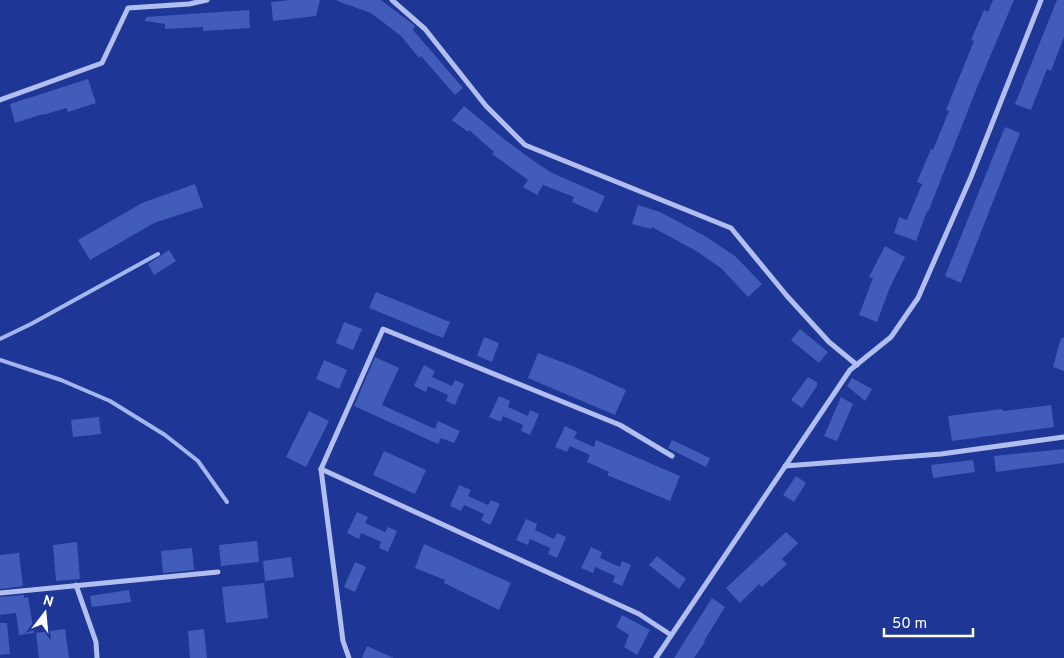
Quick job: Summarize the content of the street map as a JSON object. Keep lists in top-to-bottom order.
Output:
{
  "scale_bar": "50 m",
  "north": "top"
}
